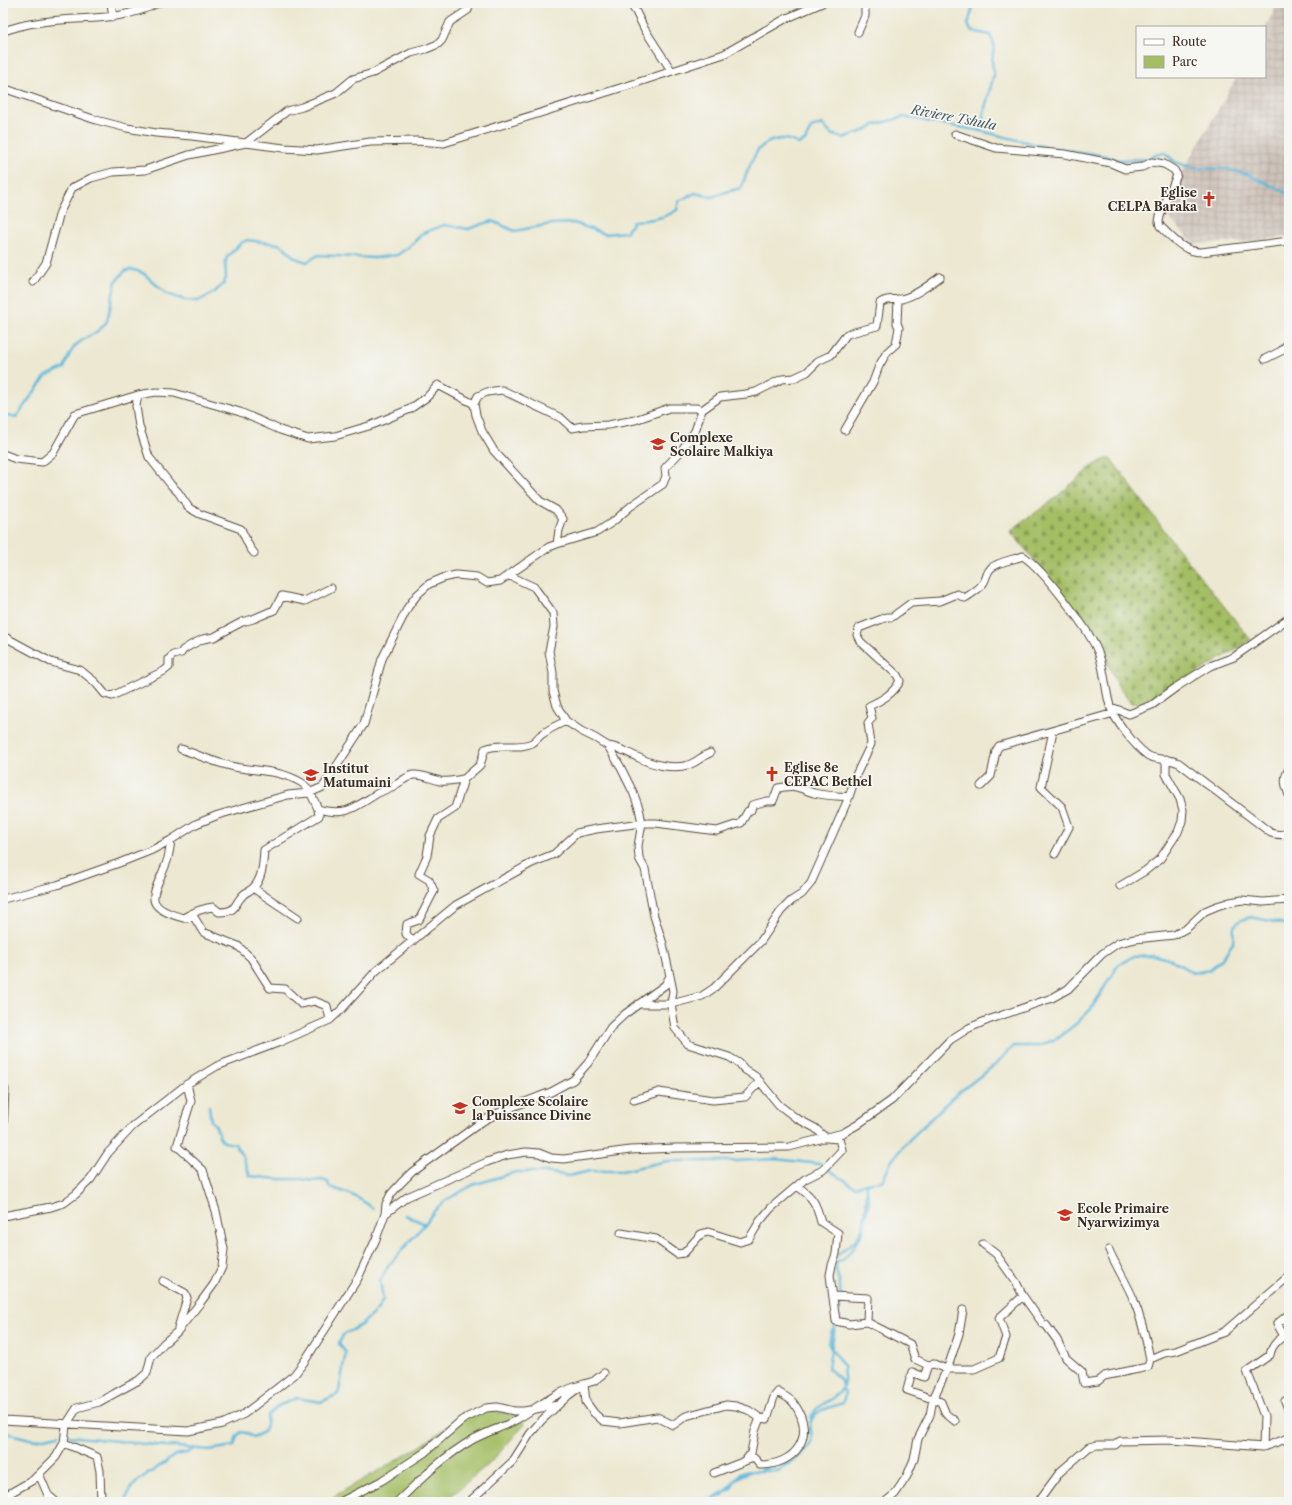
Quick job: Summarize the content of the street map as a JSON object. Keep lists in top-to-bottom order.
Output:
{
  "water": ["Riviere Tshula"],
  "places": {
    "church": ["Eglise CELPA Baraka", "Eglise 8e CEPAC Bethel"],
    "school or university": [
      "Complexe Scolaire Malkiya",
      "Institut Matumaini",
      "Complexe Scolaire la Puissance Divine",
      "Ecole Primaire Nyarwizimya"
    ]
  },
  "legend": ["Route", "Parc"]
}
